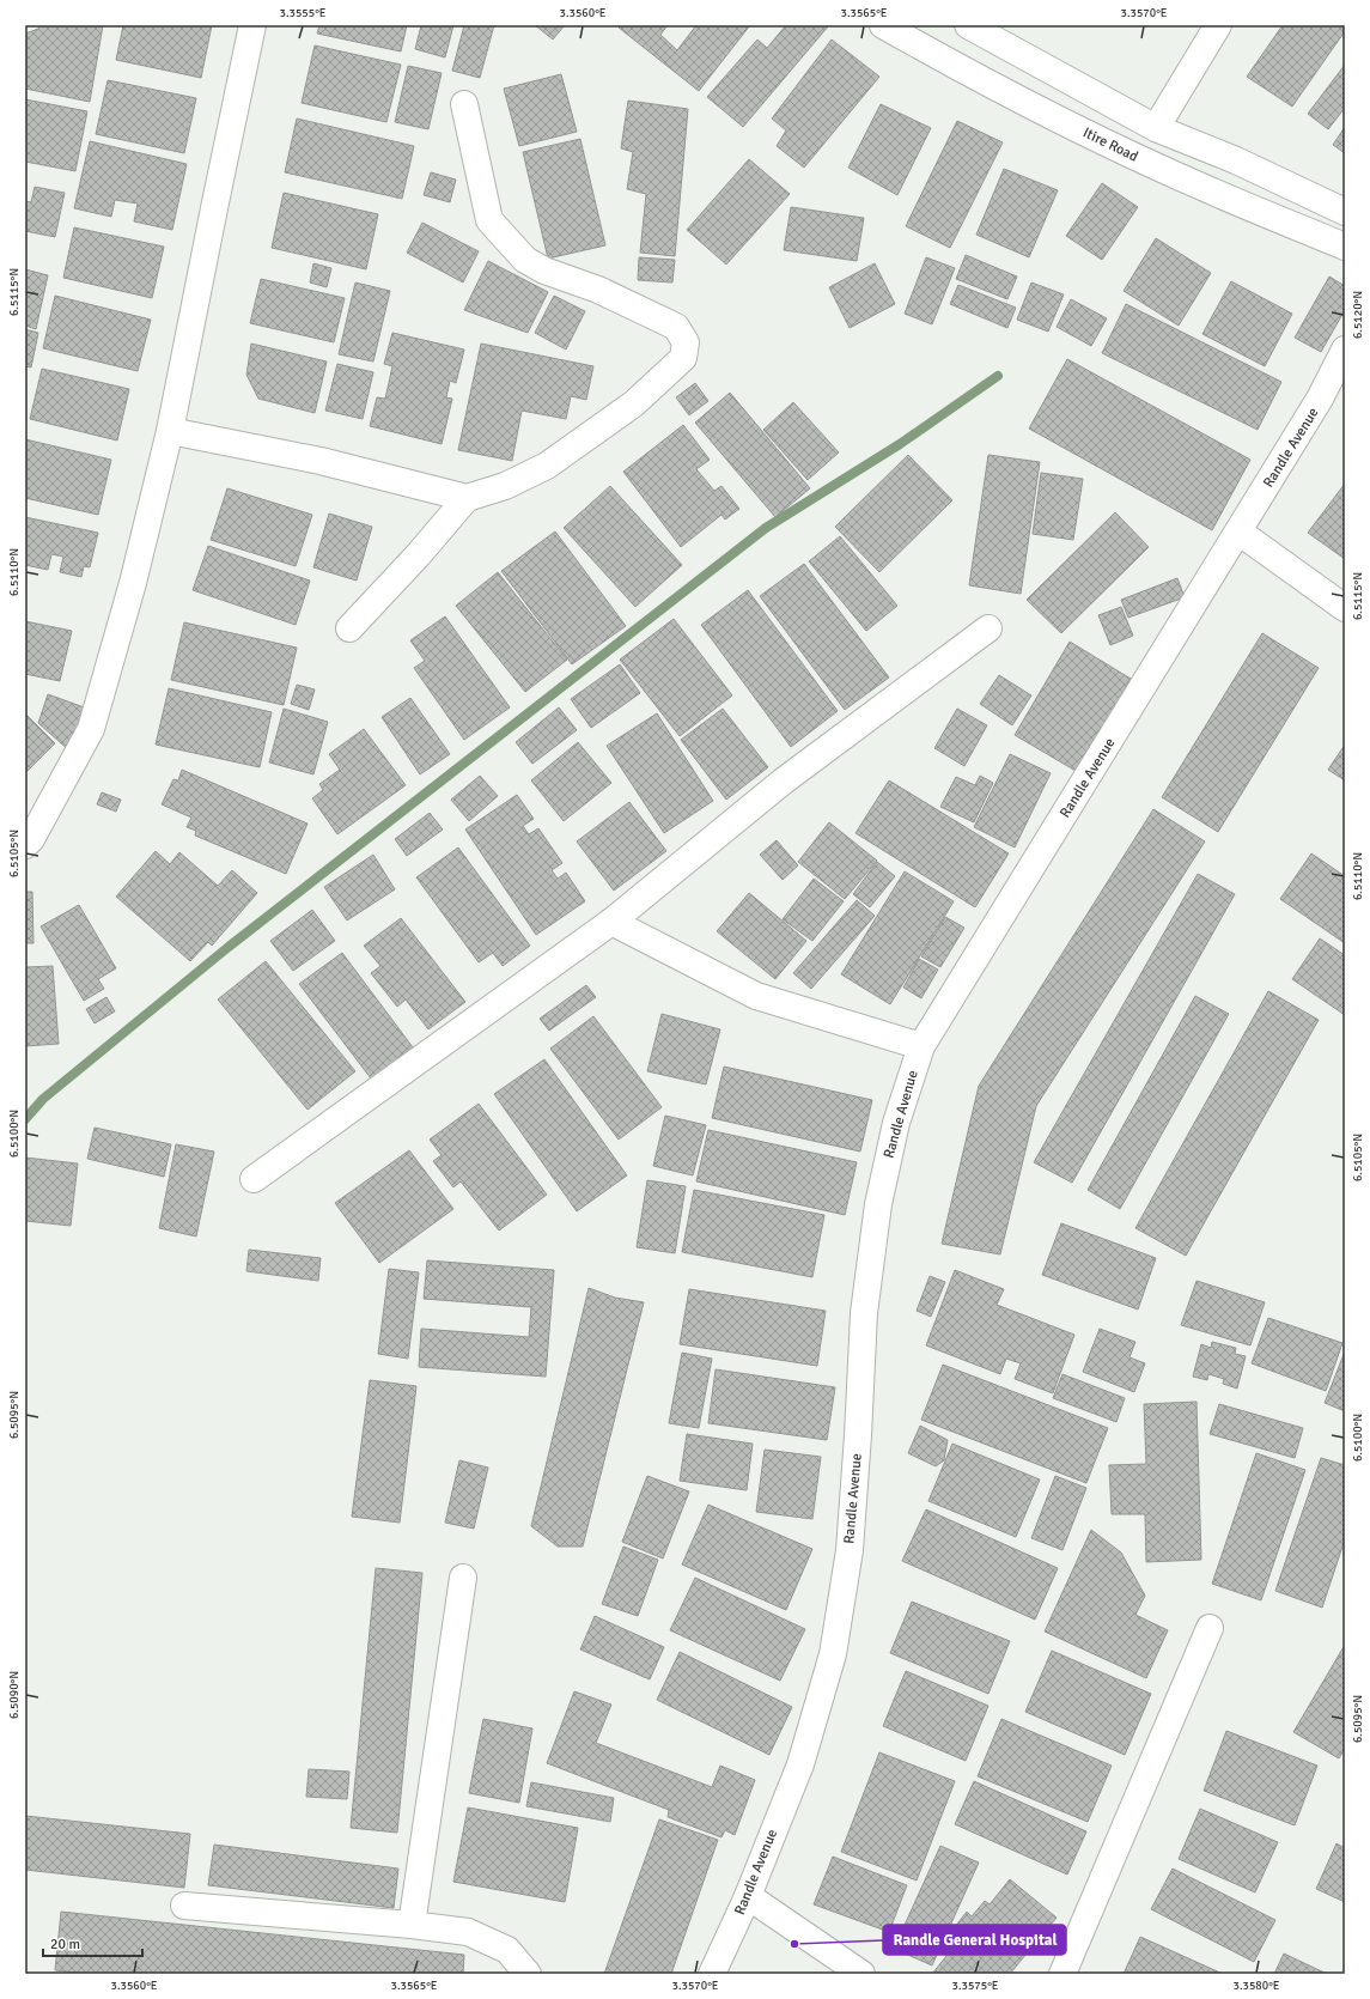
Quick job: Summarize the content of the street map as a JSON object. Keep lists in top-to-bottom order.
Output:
{
  "streets": {
    "street": ["Itire Road", "Randle Avenue"]
  },
  "places": ["Randle General Hospital"],
  "scale_bar": "20 m",
  "coordinates": [
    "3.3555°E",
    "3.3560°E",
    "3.3565°E",
    "3.3570°E",
    "6.5115°N",
    "6.5120°N",
    "6.5110°N",
    "6.5105°N",
    "6.5100°N",
    "6.5095°N",
    "6.5090°N",
    "3.3575°E",
    "3.3580°E"
  ]
}
